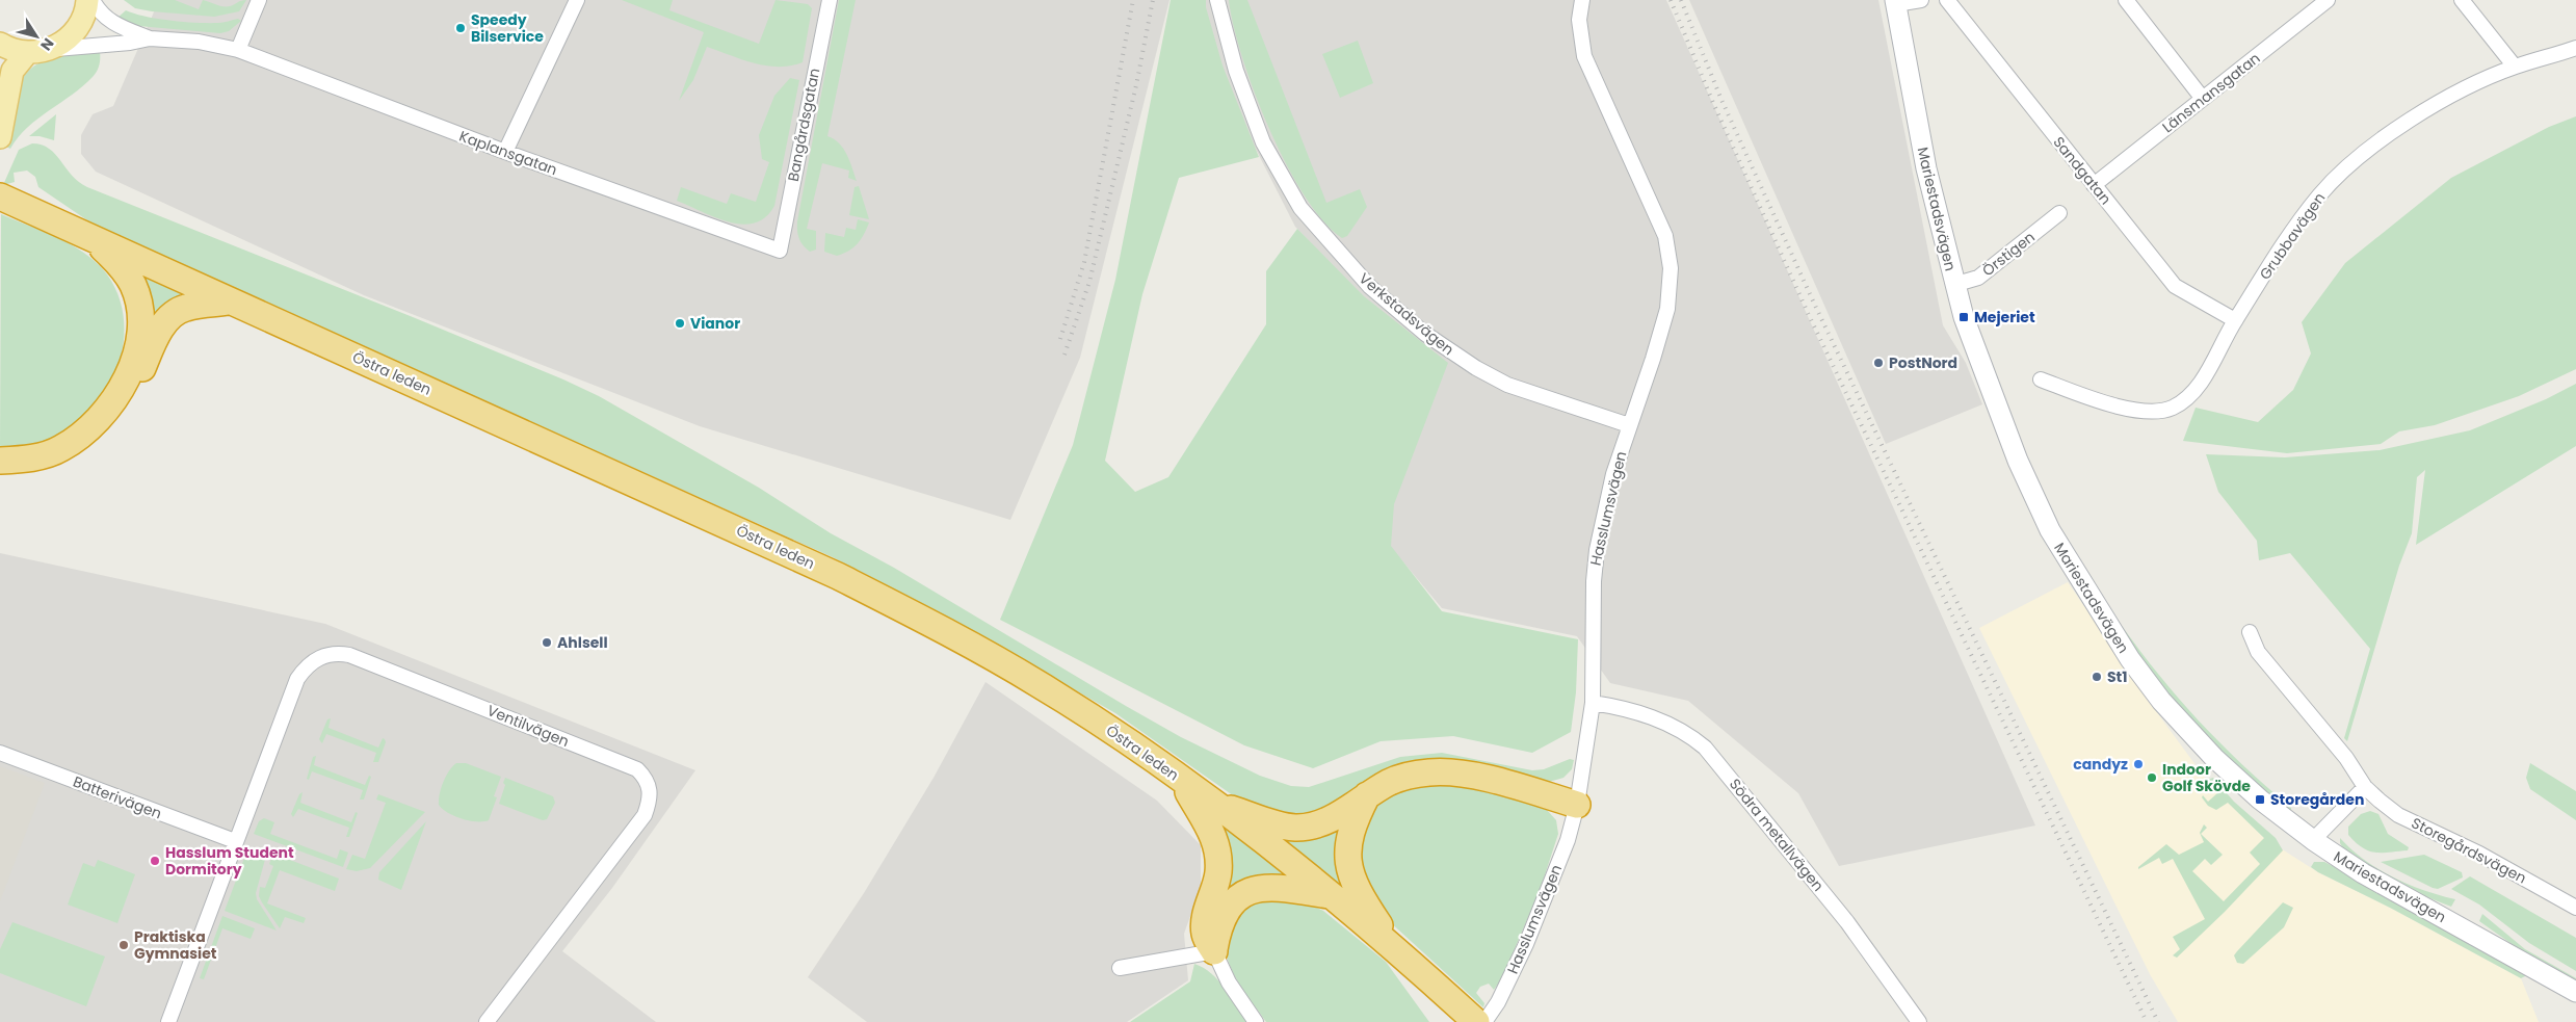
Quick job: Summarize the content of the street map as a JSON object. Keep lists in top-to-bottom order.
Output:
{
  "streets": {
    "highway": ["Östra leden"],
    "street": [
      "Länsmansgatan",
      "Bangårdsgatan",
      "Kaplansgatan",
      "Sandgatan",
      "Mariestadsvägen",
      "Grubbavägen",
      "Örstigen",
      "Verkstadsvägen",
      "Hasslumsvägen",
      "Ventilvägen",
      "Batterivägen",
      "Södra metallvägen",
      "Storegårdsvägen"
    ]
  },
  "crossings": [
    ["Länsmansgatan", "Sandgatan"],
    ["Bangårdsgatan", "Kaplansgatan"],
    ["Sandgatan", "Grubbavägen"],
    ["Mariestadsvägen", "Örstigen"],
    ["Verkstadsvägen", "Hasslumsvägen"],
    ["Hasslumsvägen", "Södra metallvägen"],
    ["Ventilvägen", "Batterivägen"]
  ],
  "places": {
    "other": [
      "Speedy Bilservice",
      "Vianor",
      "PostNord",
      "Ahlsell",
      "St1",
      "candyz",
      "Indoor Golf Skövde",
      "Hasslum Student Dormitory",
      "Praktiska Gymnasiet"
    ],
    "transit": ["Mejeriet", "Storegården"]
  },
  "north": "bottom right"
}
